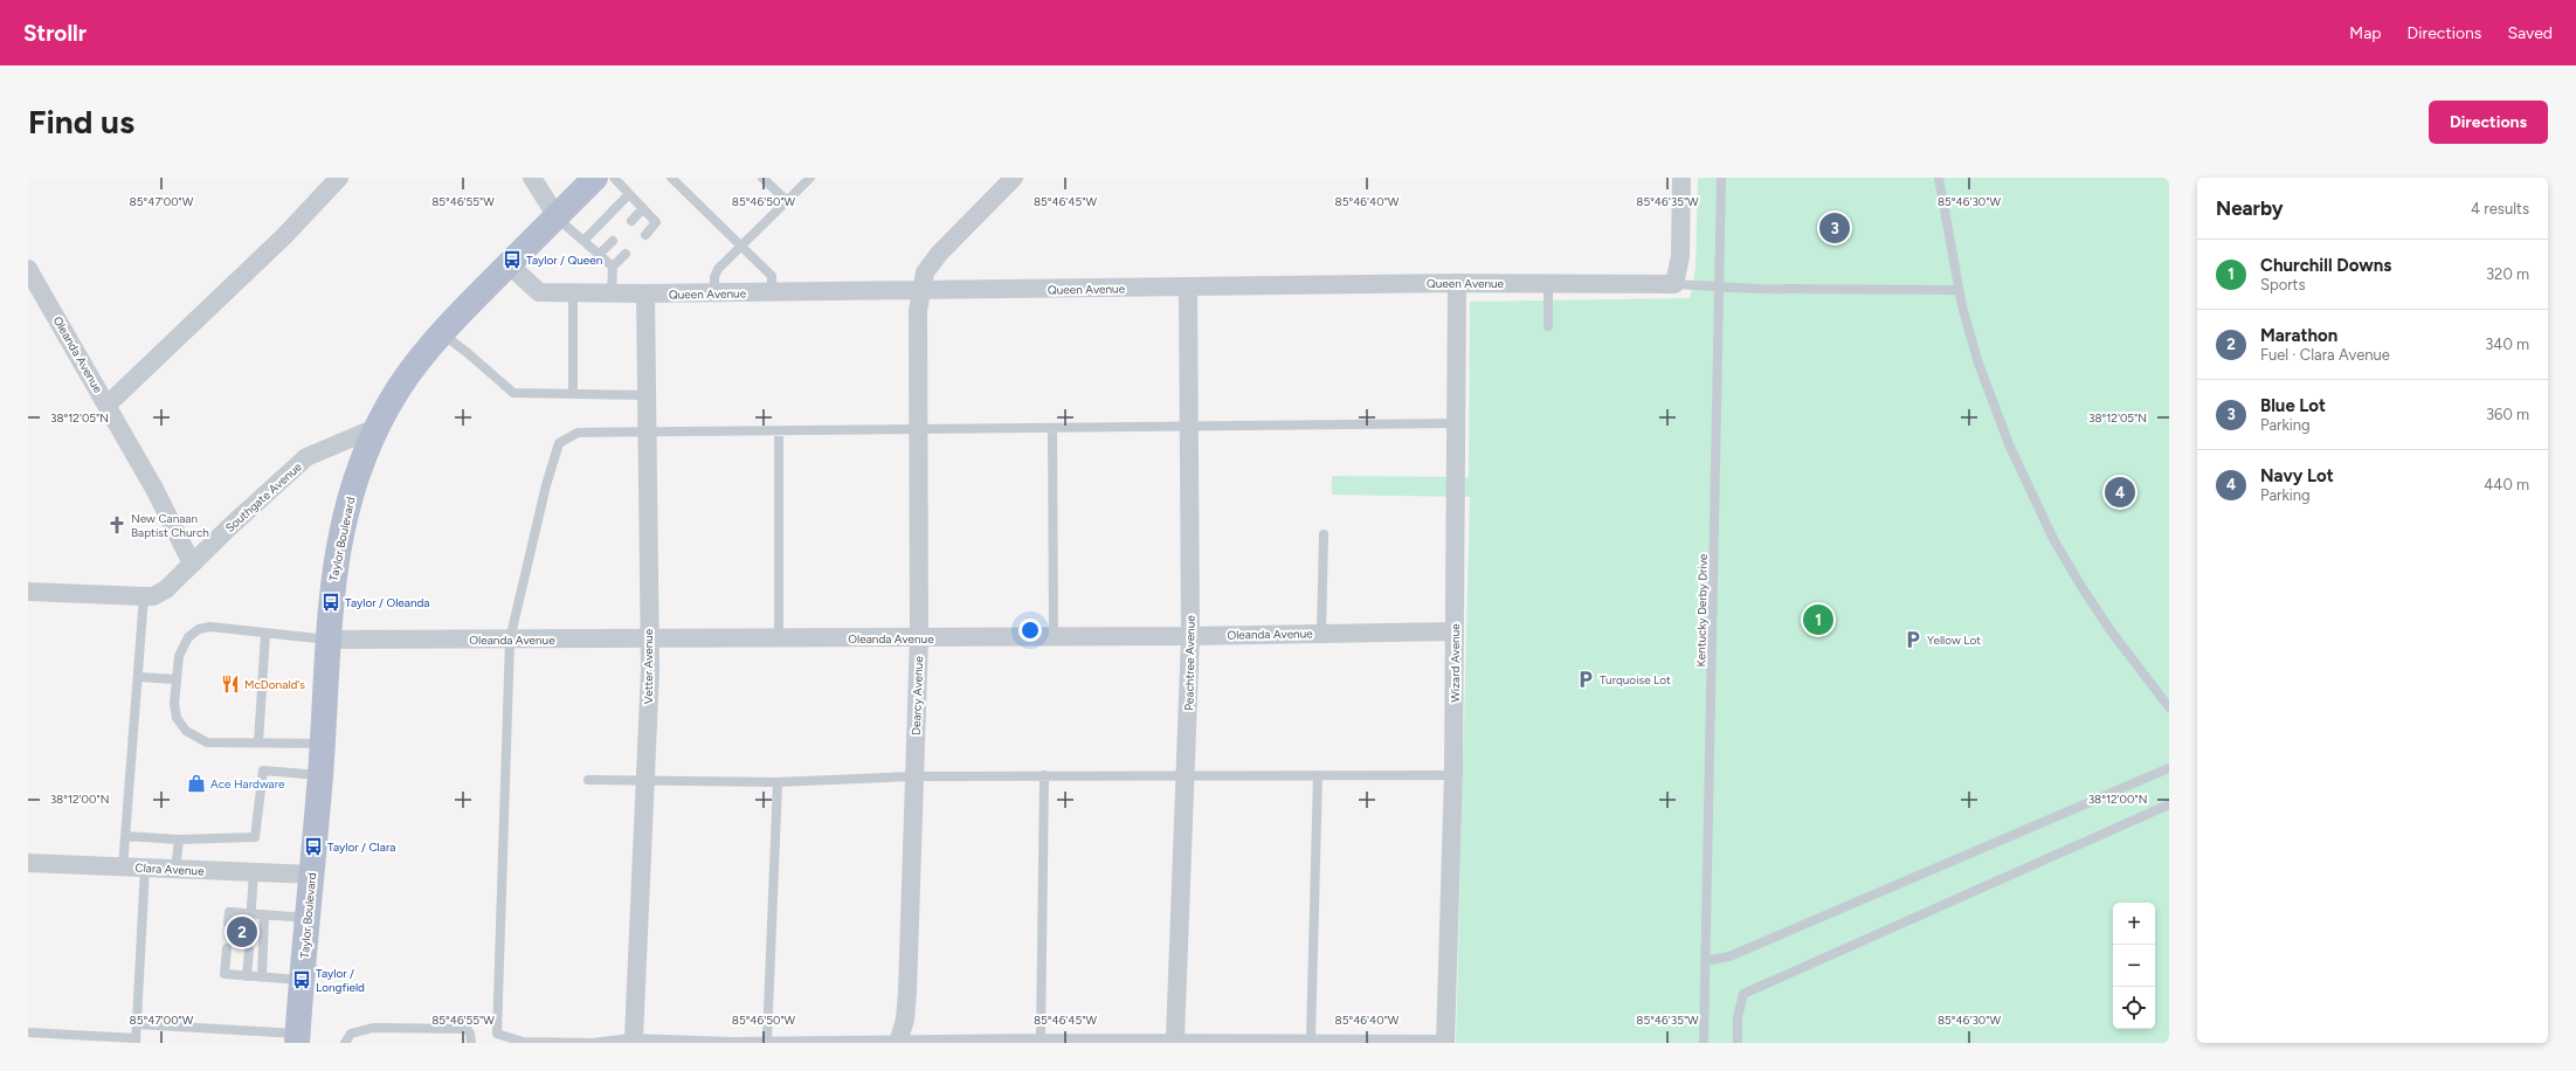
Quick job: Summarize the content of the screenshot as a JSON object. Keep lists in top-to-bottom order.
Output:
{
  "streets": {
    "main road": ["Taylor Boulevard"],
    "street": [
      "Queen Avenue",
      "Oleanda Avenue",
      "Southgate Avenue",
      "Peachtree Avenue",
      "Wizard Avenue",
      "Vetter Avenue",
      "Dearcy Avenue",
      "Clara Avenue"
    ],
    "lane": ["Kentucky Derby Drive"]
  },
  "crossings": [
    ["Queen Avenue", "Taylor Boulevard"],
    ["Queen Avenue", "Peachtree Avenue"],
    ["Queen Avenue", "Wizard Avenue"],
    ["Queen Avenue", "Vetter Avenue"],
    ["Queen Avenue", "Dearcy Avenue"],
    ["Oleanda Avenue", "Southgate Avenue"],
    ["Oleanda Avenue", "Taylor Boulevard"],
    ["Oleanda Avenue", "Peachtree Avenue"],
    ["Oleanda Avenue", "Wizard Avenue"],
    ["Oleanda Avenue", "Vetter Avenue"],
    ["Oleanda Avenue", "Dearcy Avenue"],
    ["Southgate Avenue", "Taylor Boulevard"],
    ["Taylor Boulevard", "Clara Avenue"]
  ],
  "places": {
    "bus stop": [
      "Taylor / Queen",
      "Taylor / Oleanda",
      "Taylor / Clara",
      "Taylor / Longfield"
    ],
    "church": ["New Canaan Baptist Church"],
    "parking": ["Yellow Lot", "Turquoise Lot"],
    "restaurant": ["McDonald's"],
    "shop": ["Ace Hardware"]
  },
  "page": {
    "header": "Strollr",
    "nav": ["Map", "Directions", "Saved"],
    "buttons": "Directions",
    "title": "Find us",
    "heading": ["Nearby", "4 results"],
    "pins": [
      "3",
      "4",
      "1",
      "2"
    ],
    "list": [
      {
        "mark": "1",
        "name": "Churchill Downs",
        "note": "Sports",
        "value": "320 m"
      },
      {
        "mark": "2",
        "name": "Marathon",
        "note": "Fuel · Clara Avenue",
        "value": "340 m"
      },
      {
        "mark": "3",
        "name": "Blue Lot",
        "note": "Parking",
        "value": "360 m"
      },
      {
        "mark": "4",
        "name": "Navy Lot",
        "note": "Parking",
        "value": "440 m"
      }
    ],
    "map_buttons": ["+", "−"]
  },
  "coordinates": [
    "85°47'00\"W",
    "85°46'55\"W",
    "85°46'50\"W",
    "85°46'45\"W",
    "85°46'40\"W",
    "85°46'35\"W",
    "85°46'30\"W",
    "38°12'05\"N",
    "38°12'00\"N"
  ]
}
